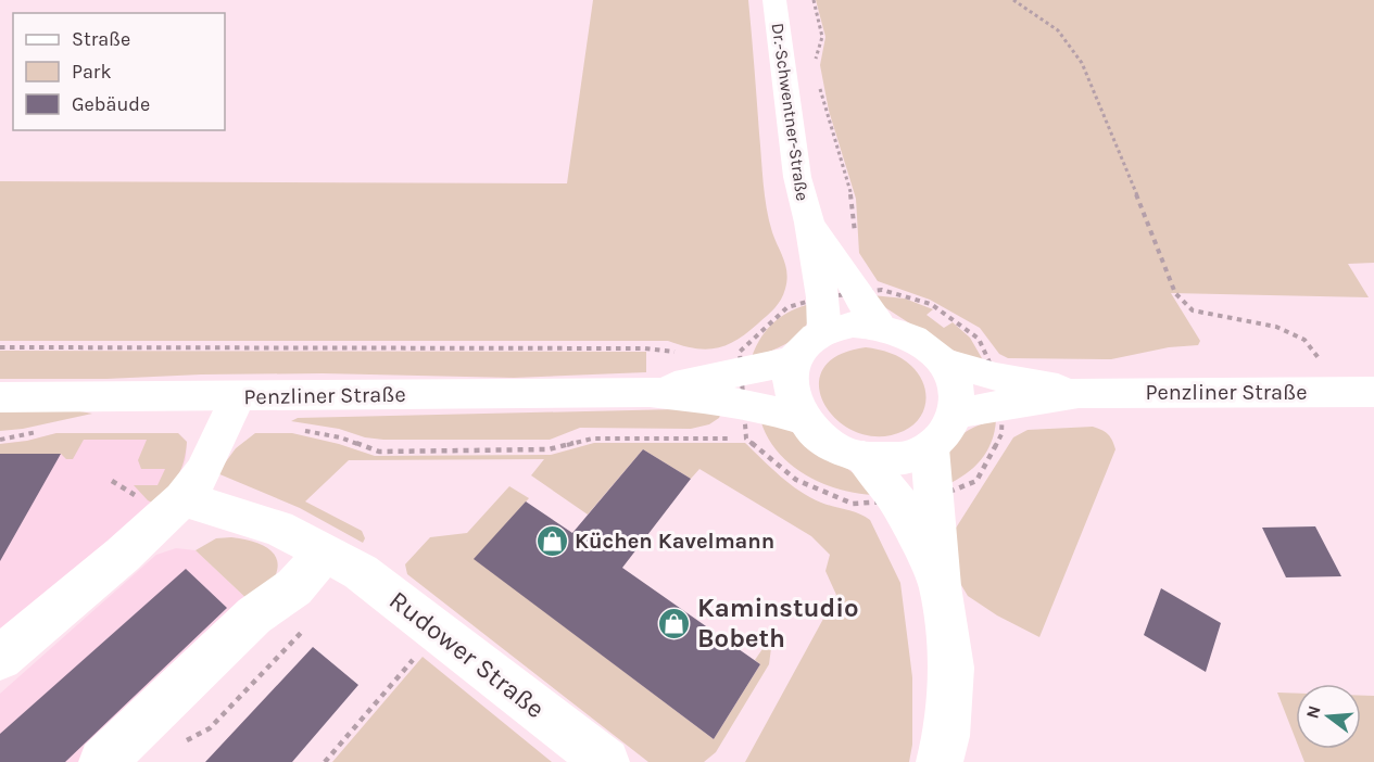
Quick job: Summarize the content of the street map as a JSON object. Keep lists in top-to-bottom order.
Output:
{
  "streets": {
    "main road": ["Dr.-Schwentner-Straße", "Penzliner Straße", "Rudower Straße"]
  },
  "crossings": [
    ["Dr.-Schwentner-Straße", "Penzliner Straße"]
  ],
  "places": {
    "shop": ["Küchen Kavelmann", "Kaminstudio Bobeth"]
  },
  "legend": ["Straße", "Park", "Gebäude"],
  "north": "left"
}
